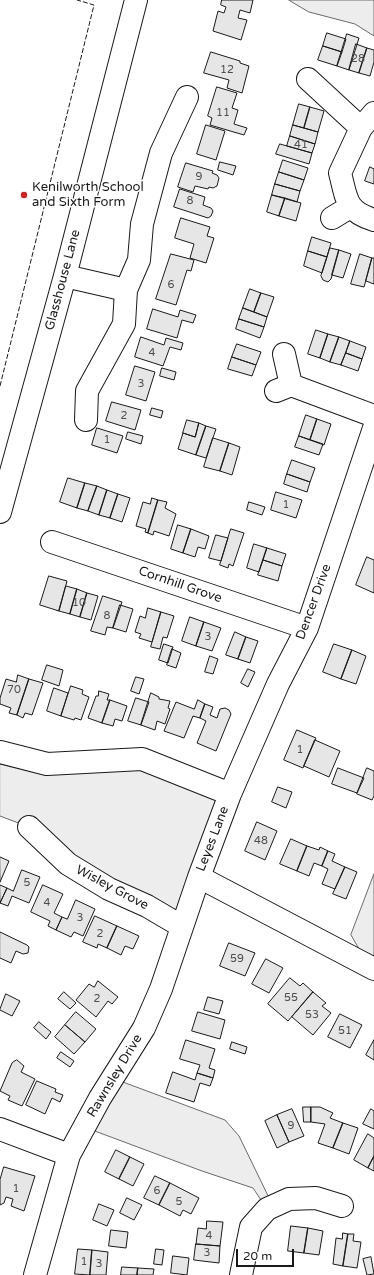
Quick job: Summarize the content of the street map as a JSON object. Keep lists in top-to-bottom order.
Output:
{
  "streets": {
    "street": [
      "Glasshouse Lane",
      "Cornhill Grove",
      "Dencer Drive",
      "Leyes Lane",
      "Wisley Grove",
      "Rawnsley Drive"
    ]
  },
  "crossings": [
    ["Cornhill Grove", "Dencer Drive"],
    ["Dencer Drive", "Leyes Lane"],
    ["Leyes Lane", "Rawnsley Drive"],
    ["Wisley Grove", "Rawnsley Drive"]
  ],
  "places": ["Kenilworth School and Sixth Form"],
  "house_numbers": [
    "28",
    "12",
    "11",
    "41",
    "9",
    "8",
    "6",
    "4",
    "3",
    "2",
    "1",
    "1",
    "10",
    "8",
    "3",
    "70",
    "1",
    "48",
    "5",
    "4",
    "3",
    "2",
    "59",
    "55",
    "2",
    "53",
    "51",
    "9",
    "1",
    "6",
    "5",
    "4",
    "3",
    "1",
    "3"
  ],
  "scale_bar": "20 m"
}
